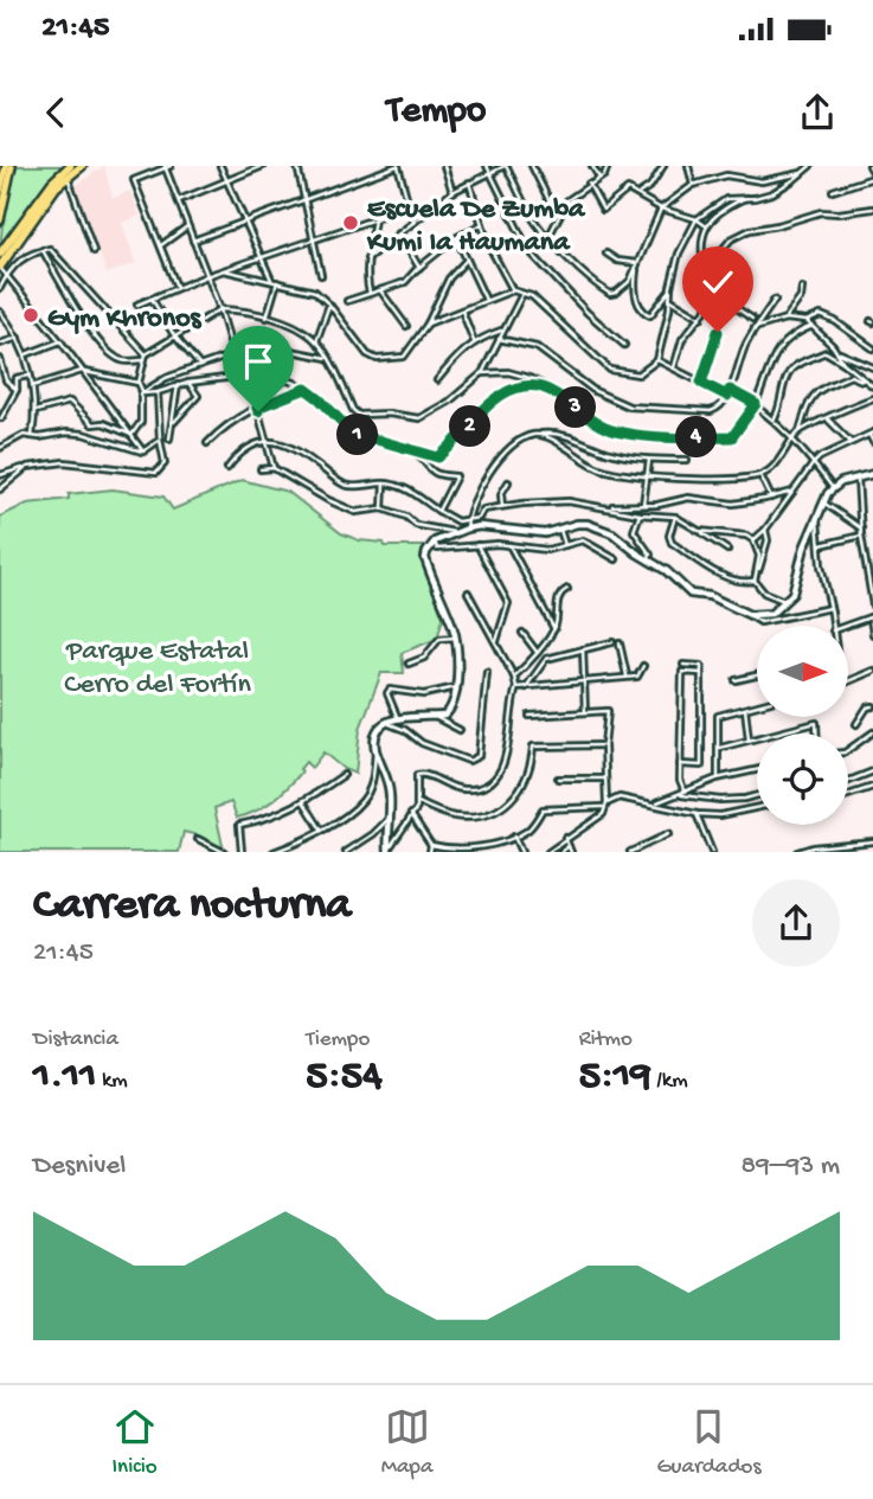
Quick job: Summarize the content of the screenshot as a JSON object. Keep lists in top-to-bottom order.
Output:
{
  "parks": ["Parque Estatal Cerro del Fortín"],
  "places": ["Escuela De Zumba Kumi Ia Haumana", "Gym Khronos"],
  "north": "right",
  "page": {
    "status": "21:45",
    "header": "Tempo",
    "pins": [
      "3",
      "2",
      "1",
      "4"
    ],
    "heading": ["Carrera nocturna", "21:45"],
    "stats": [
      ["Distancia", "1.11 km"],
      ["Tiempo", "5:54"],
      ["Ritmo", "5:19 /km"]
    ],
    "chart": ["Desnivel", "89–93 m"],
    "tabs": ["Inicio", "Mapa", "Guardados"]
  }
}
